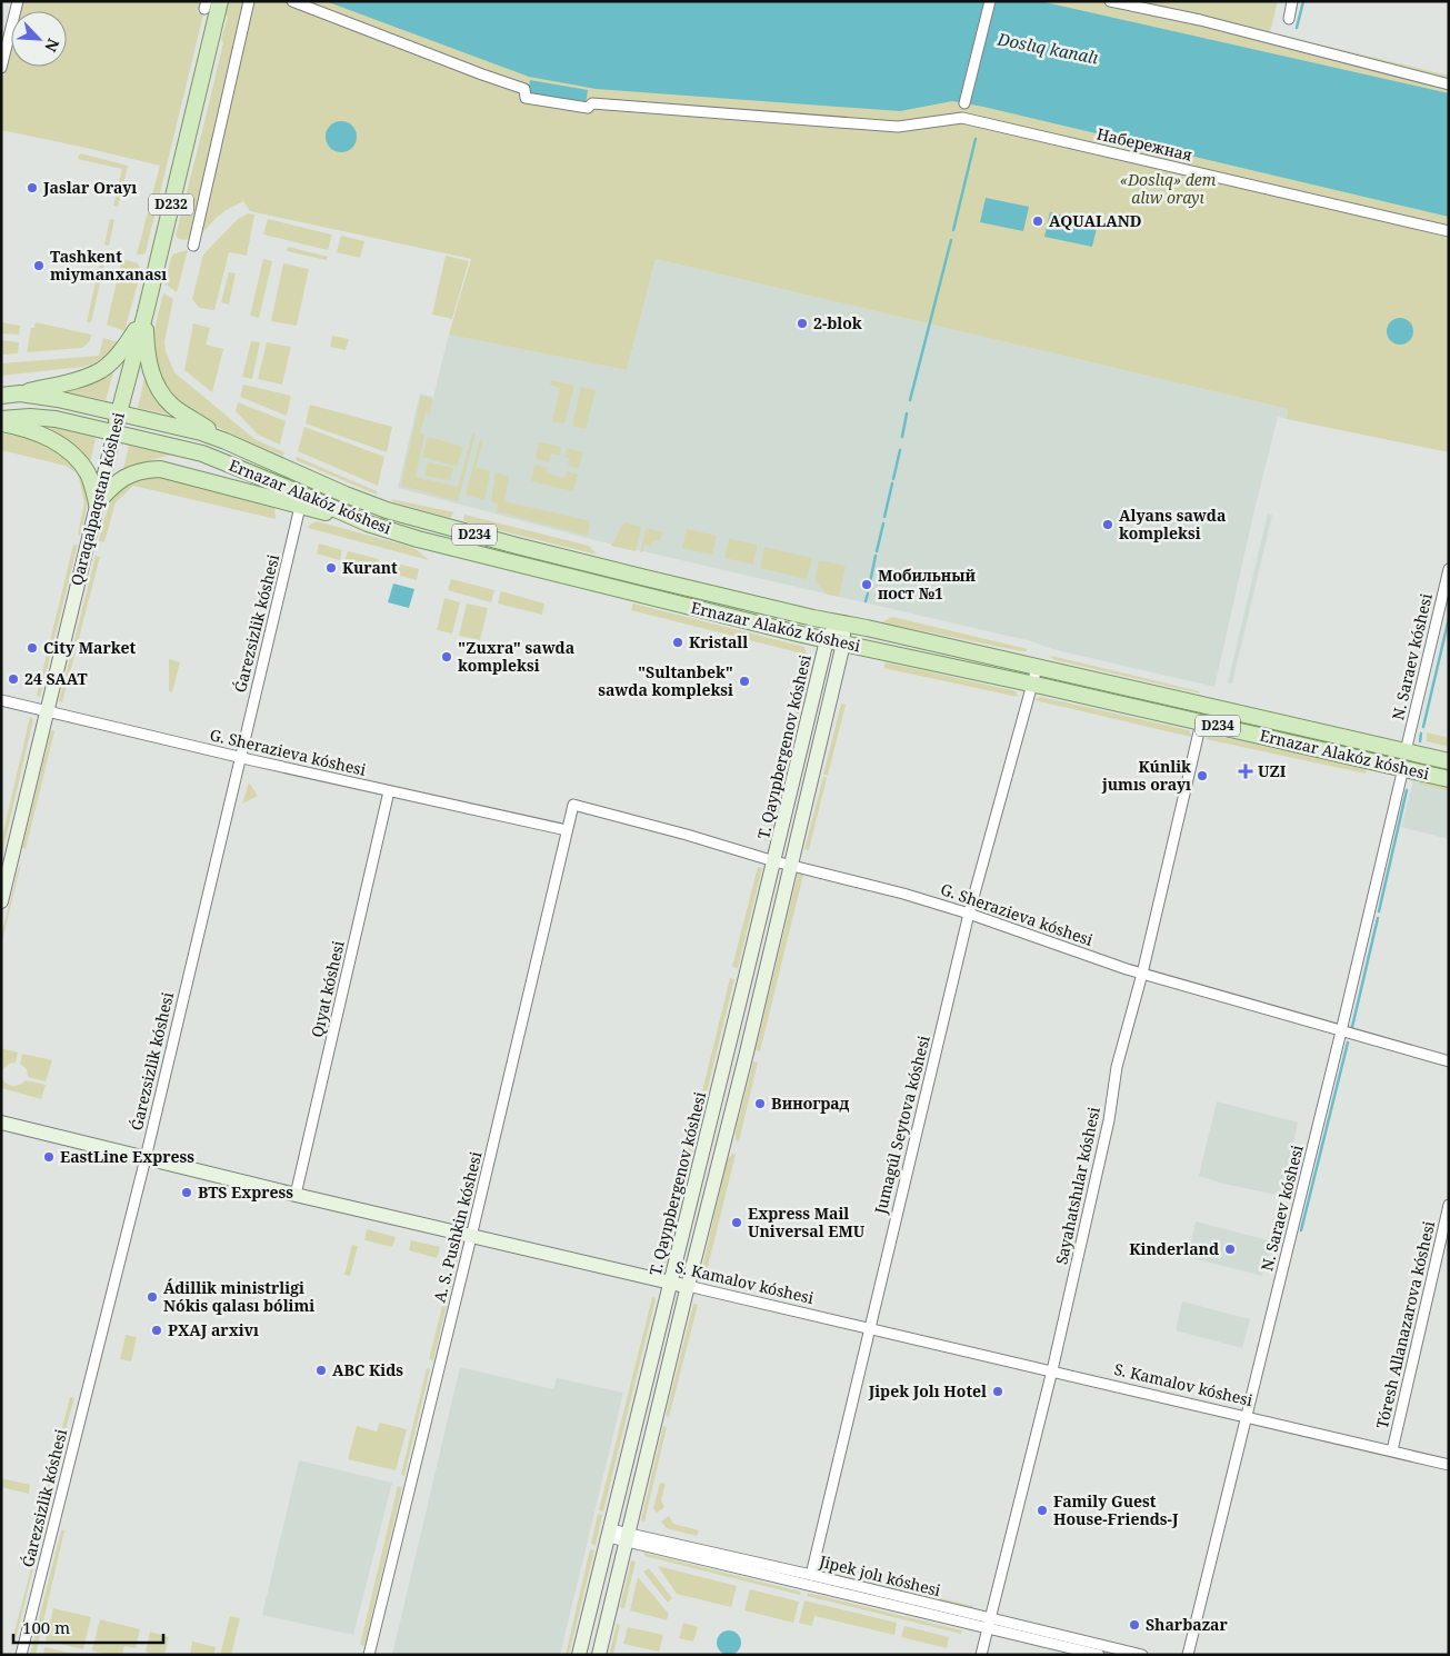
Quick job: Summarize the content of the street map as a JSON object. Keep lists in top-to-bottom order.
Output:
{
  "streets": {
    "main road": [
      "D232",
      "Ernazar Alakóz kóshesi",
      "Qaraqalpaqstan kóshesi",
      "D234",
      "T. Qayıpbergenov kóshesi",
      "S. Kamalov kóshesi"
    ],
    "street": [
      "Набережная",
      "Ǵarezsizlik kóshesi",
      "N. Saraev kóshesi",
      "G. Sherazieva kóshesi",
      "Qıyat kóshesi",
      "Jumagúl Seytova kóshesi",
      "Sayahatshılar kóshesi",
      "A. S. Pushkin kóshesi",
      "Tóresh Allanazarova kóshesi",
      "Jipek jolı kóshesi"
    ]
  },
  "crossings": [
    ["Ernazar Alakóz kóshesi", "Qaraqalpaqstan kóshesi"],
    ["Ernazar Alakóz kóshesi", "D234"],
    ["Ernazar Alakóz kóshesi", "N. Saraev kóshesi"],
    ["Ernazar Alakóz kóshesi", "T. Qayıpbergenov kóshesi"],
    ["Ernazar Alakóz kóshesi", "Jumagúl Seytova kóshesi"],
    ["Ernazar Alakóz kóshesi", "Sayahatshılar kóshesi"],
    ["Qaraqalpaqstan kóshesi", "D234"],
    ["Qaraqalpaqstan kóshesi", "G. Sherazieva kóshesi"],
    ["Ǵarezsizlik kóshesi", "G. Sherazieva kóshesi"],
    ["Ǵarezsizlik kóshesi", "S. Kamalov kóshesi"],
    ["N. Saraev kóshesi", "G. Sherazieva kóshesi"],
    ["N. Saraev kóshesi", "S. Kamalov kóshesi"],
    ["T. Qayıpbergenov kóshesi", "G. Sherazieva kóshesi"],
    ["T. Qayıpbergenov kóshesi", "S. Kamalov kóshesi"],
    ["T. Qayıpbergenov kóshesi", "Jipek jolı kóshesi"],
    ["G. Sherazieva kóshesi", "Qıyat kóshesi"],
    ["G. Sherazieva kóshesi", "Jumagúl Seytova kóshesi"],
    ["G. Sherazieva kóshesi", "Sayahatshılar kóshesi"],
    ["G. Sherazieva kóshesi", "A. S. Pushkin kóshesi"],
    ["Qıyat kóshesi", "S. Kamalov kóshesi"],
    ["Jumagúl Seytova kóshesi", "S. Kamalov kóshesi"],
    ["Jumagúl Seytova kóshesi", "Jipek jolı kóshesi"],
    ["Sayahatshılar kóshesi", "S. Kamalov kóshesi"],
    ["Sayahatshılar kóshesi", "Jipek jolı kóshesi"],
    ["A. S. Pushkin kóshesi", "S. Kamalov kóshesi"],
    ["S. Kamalov kóshesi", "Tóresh Allanazarova kóshesi"]
  ],
  "water": ["Doslıq kanalı"],
  "parks": ["«Doslıq» dem alıw orayı"],
  "places": {
    "other": [
      "Jaslar Orayı",
      "AQUALAND",
      "Tashkent miymanxanası",
      "2-blok",
      "Alyans sawda kompleksi",
      "Kurant",
      "Мобильный пост №1",
      "Kristall",
      "City Market",
      "\"Zuxra\" sawda kompleksi",
      "24 SAAT",
      "\"Sultanbek\" sawda kompleksi",
      "Kúnlik jumıs orayı",
      "Виноград",
      "EastLine Express",
      "BTS Express",
      "Express Mail Universal EMU",
      "Kinderland",
      "Ádillik ministrligi Nókis qalası bólimi",
      "PXAJ arxivı",
      "ABC Kids",
      "Jipek Jolı Hotel",
      "Family Guest House-Friends-J",
      "Sharbazar"
    ],
    "health": ["UZI"]
  },
  "scale_bar": "100 m",
  "north": "bottom right"
}
